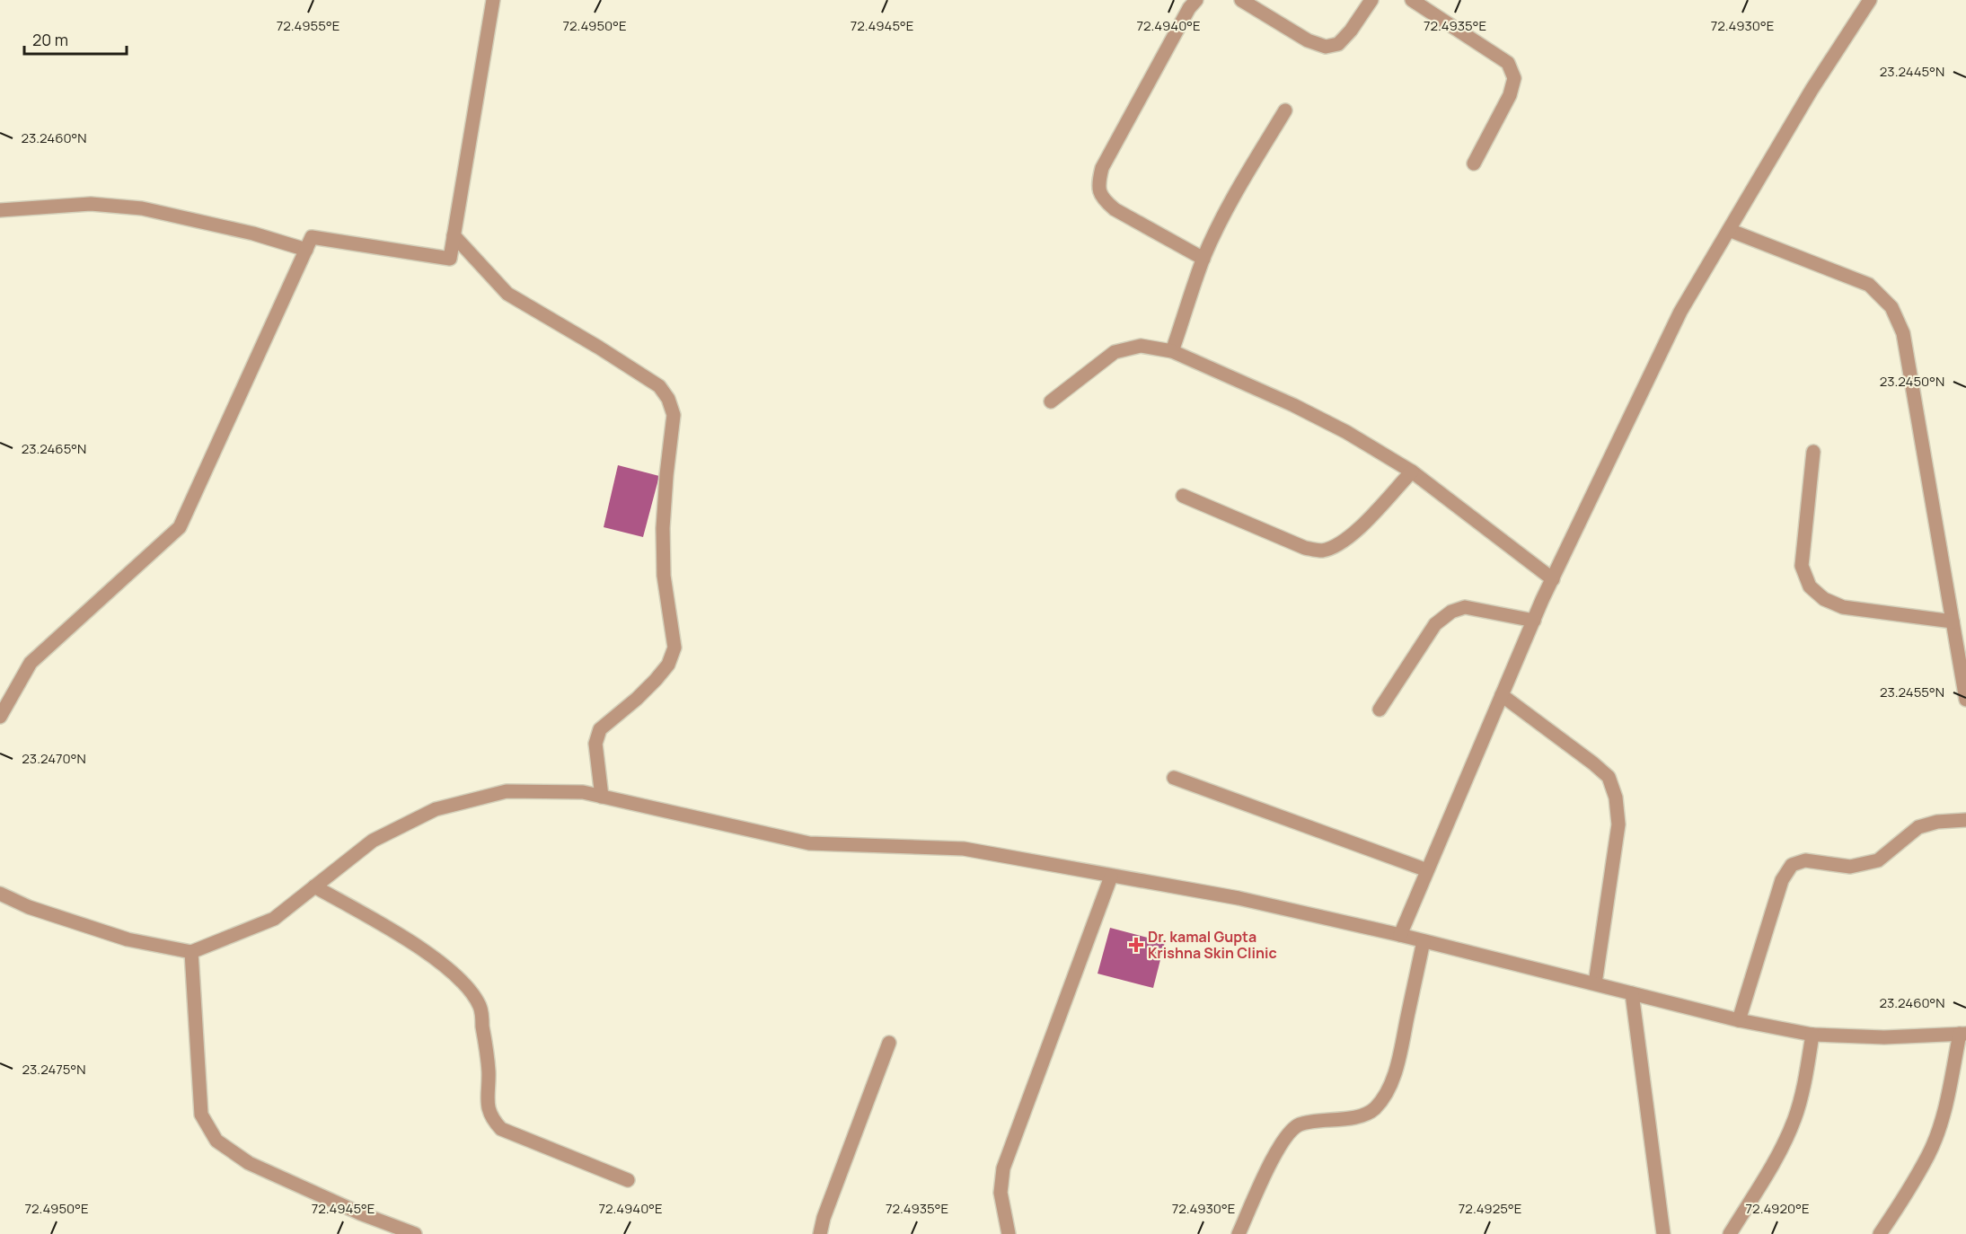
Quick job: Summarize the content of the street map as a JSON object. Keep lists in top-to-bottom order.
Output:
{
  "places": {
    "health": ["Dr. kamal Gupta Krishna Skin Clinic"]
  },
  "scale_bar": "20 m",
  "coordinates": [
    "72.4950°E",
    "72.4945°E",
    "72.4940°E",
    "72.4935°E",
    "72.4930°E",
    "72.4955°E",
    "23.2445°N",
    "23.2460°N",
    "23.2450°N",
    "23.2465°N",
    "23.2455°N",
    "23.2470°N",
    "23.2475°N",
    "72.4925°E",
    "72.4920°E"
  ]
}
